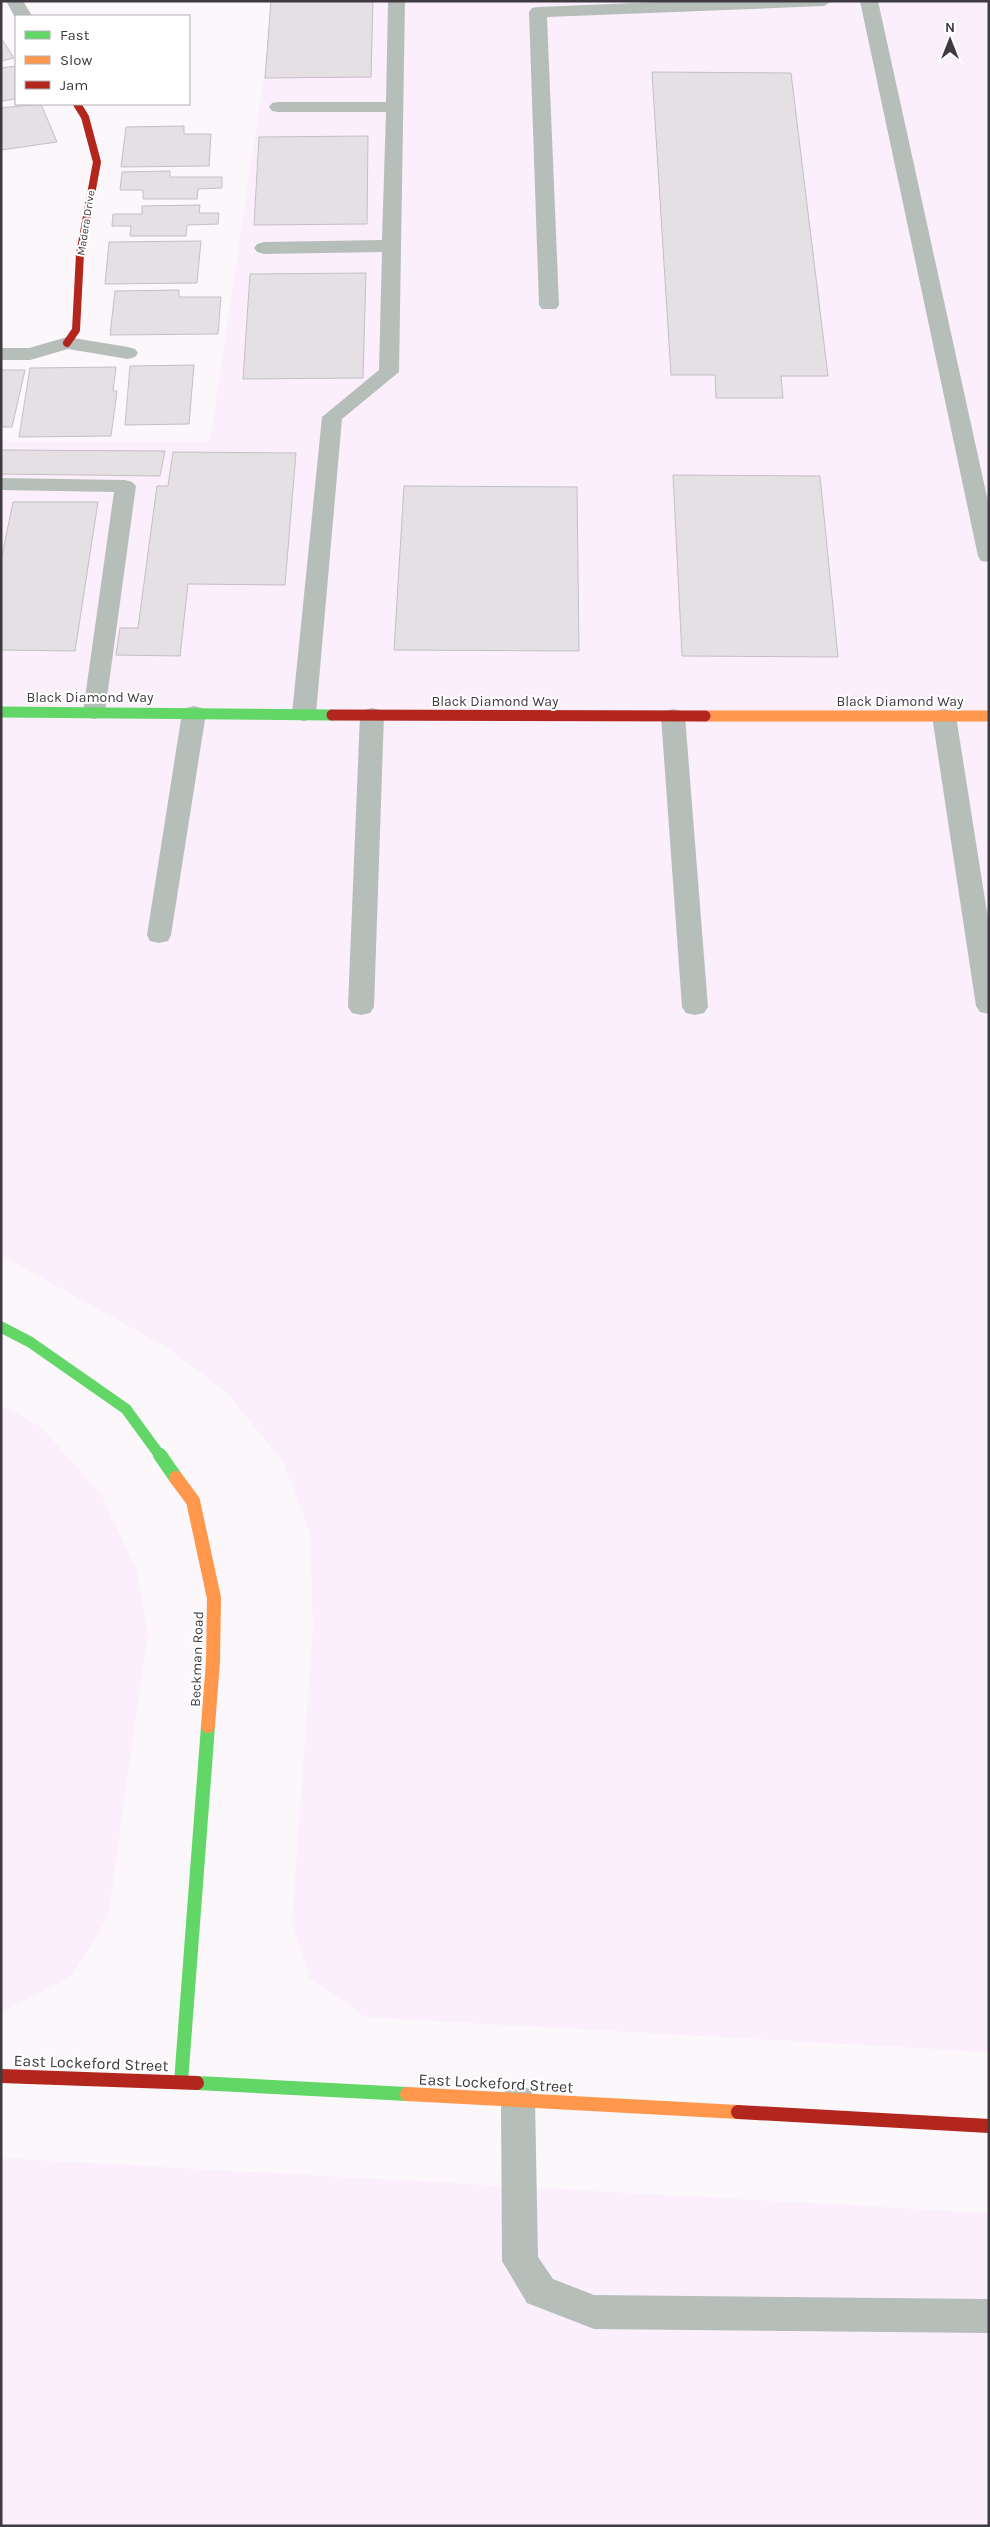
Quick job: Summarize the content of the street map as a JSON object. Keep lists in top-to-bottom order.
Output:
{
  "streets": {
    "street": [
      "Madera Drive",
      "Black Diamond Way",
      "Beckman Road",
      "East Lockeford Street"
    ]
  },
  "crossings": [
    ["Beckman Road", "East Lockeford Street"]
  ],
  "legend": ["Fast", "Slow", "Jam"],
  "north": "top"
}
